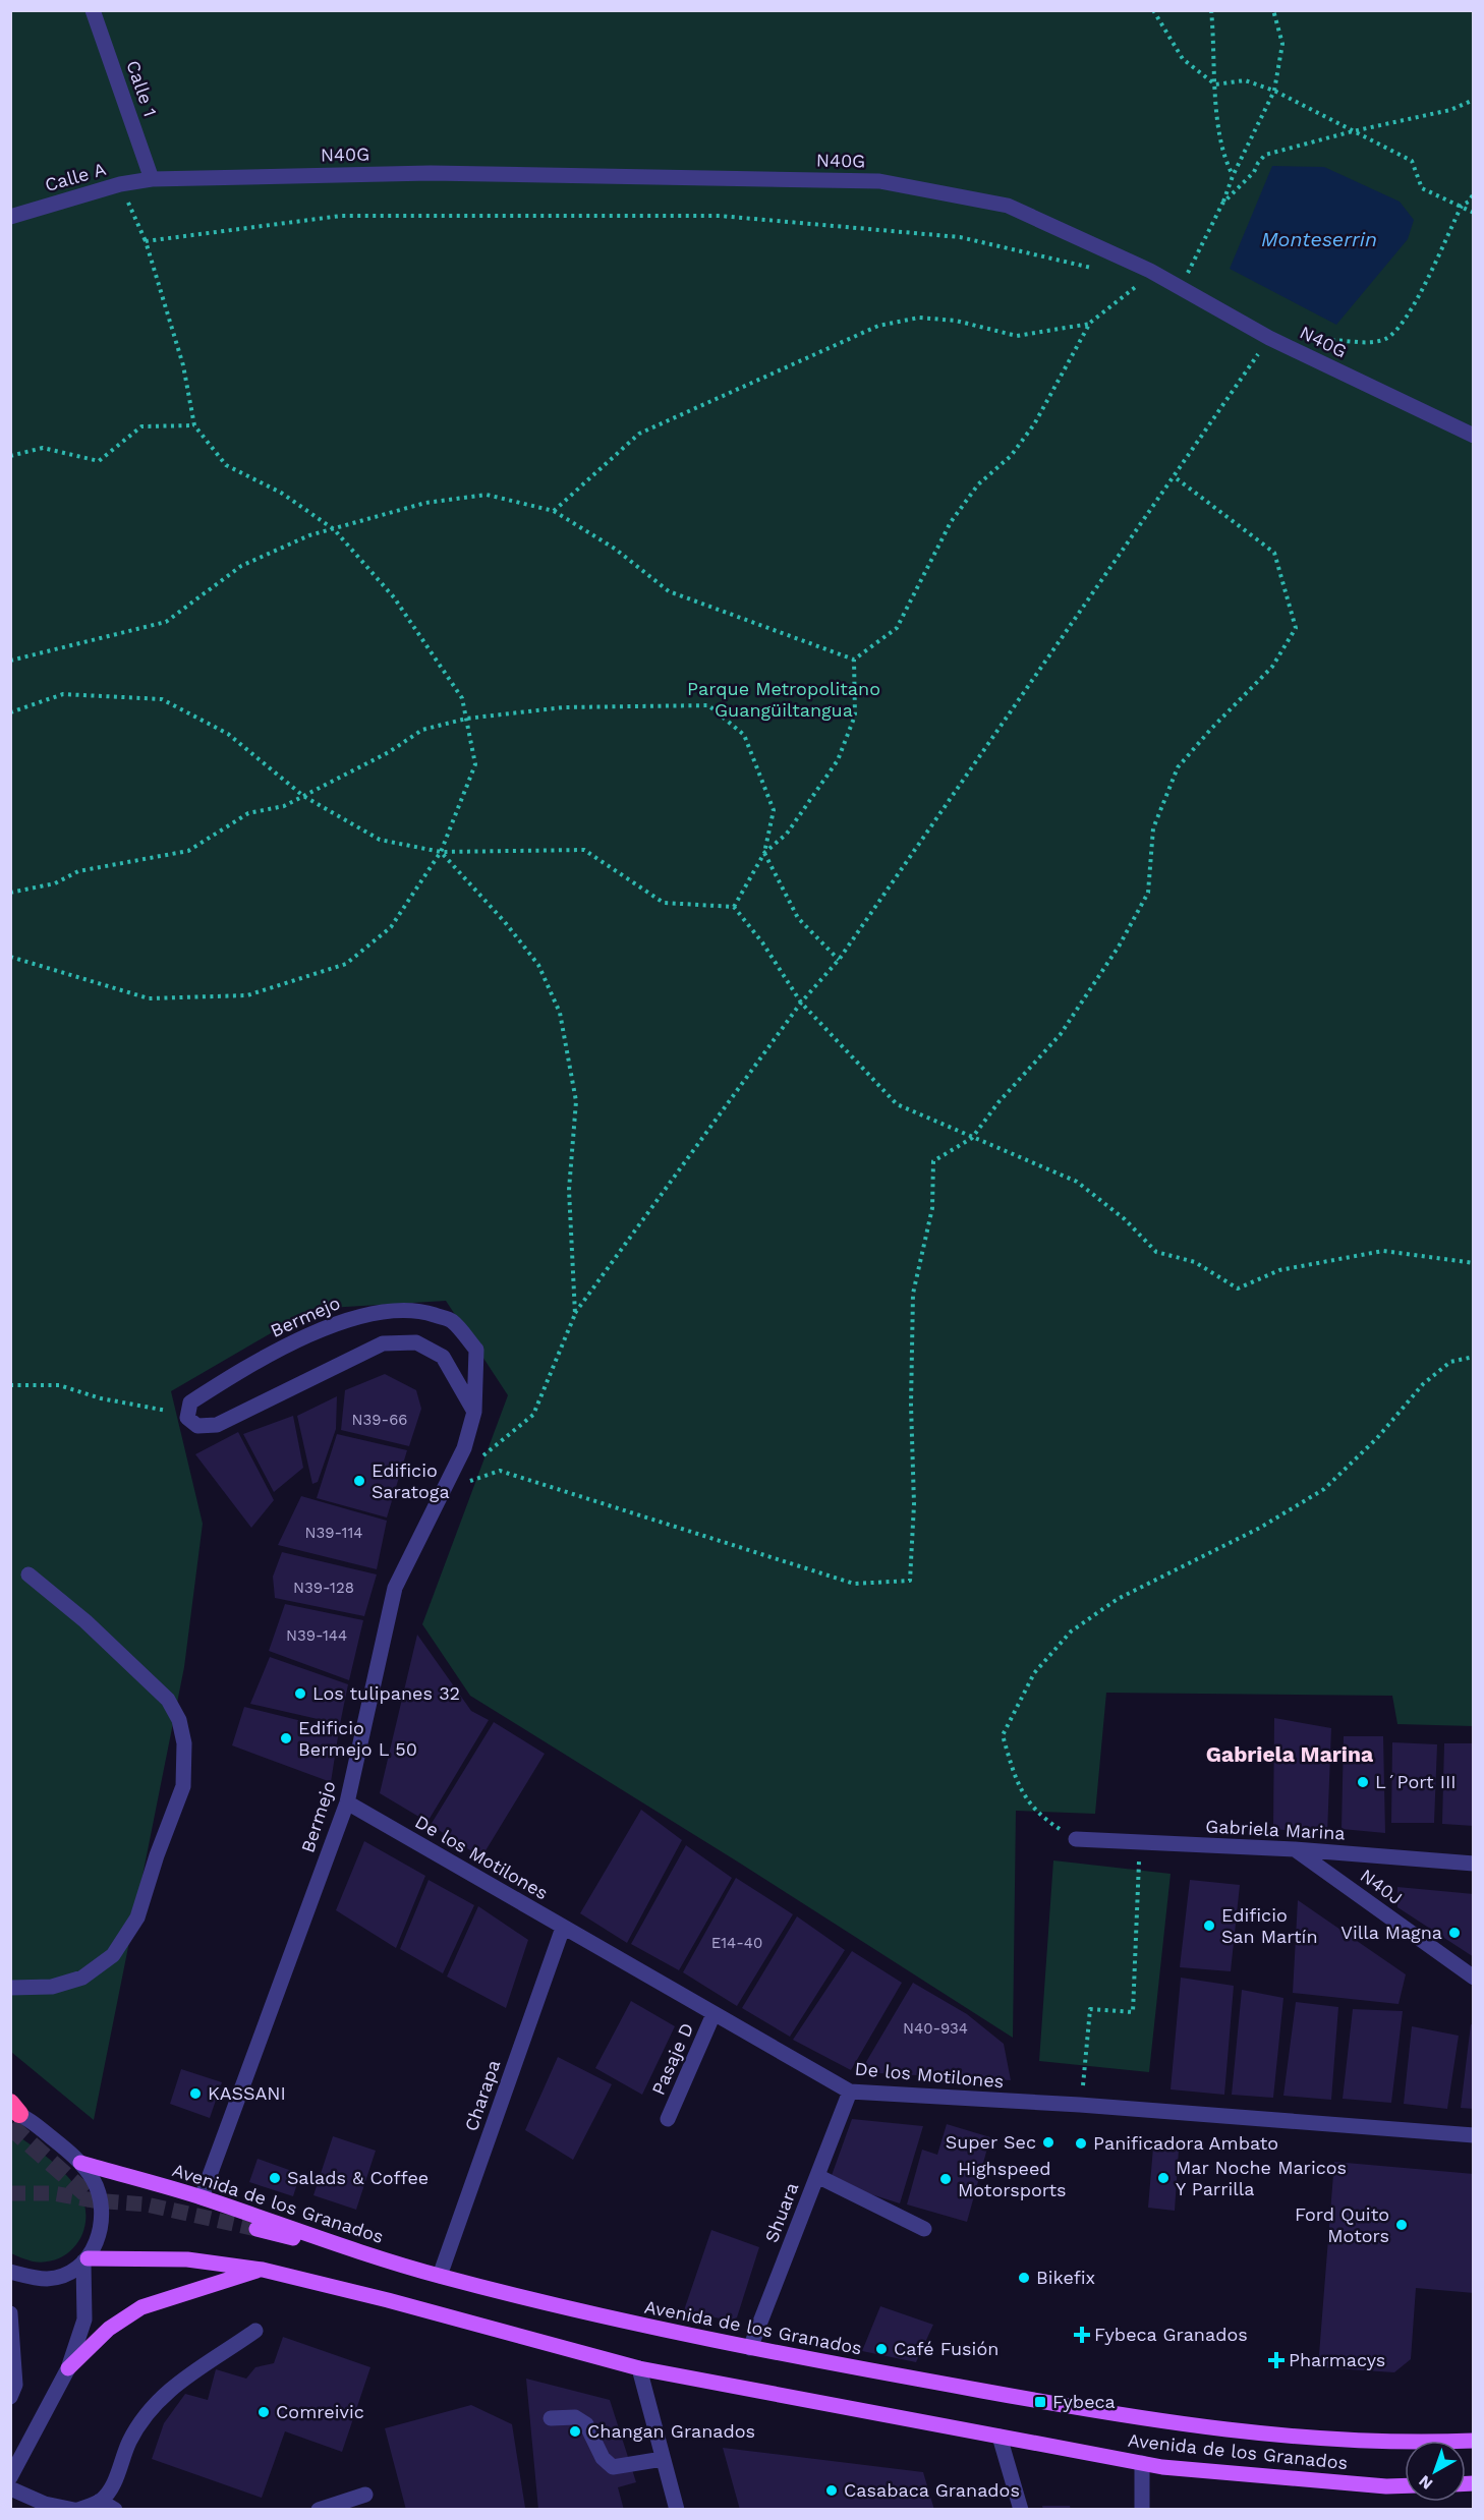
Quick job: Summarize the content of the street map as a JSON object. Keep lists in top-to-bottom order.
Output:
{
  "streets": {
    "main road": ["Avenida de los Granados"],
    "street": [
      "Calle 1",
      "N40G",
      "Calle A",
      "Bermejo",
      "Gabriela Marina",
      "De los Motilones",
      "N40J",
      "Pasaje D",
      "Charapa",
      "Shuara"
    ]
  },
  "crossings": [
    ["Calle 1", "N40G"],
    ["Calle 1", "Calle A"],
    ["N40G", "Calle A"],
    ["Bermejo", "De los Motilones"],
    ["Bermejo", "Avenida de los Granados"],
    ["Gabriela Marina", "N40J"],
    ["De los Motilones", "Pasaje D"],
    ["De los Motilones", "Charapa"],
    ["De los Motilones", "Shuara"],
    ["Charapa", "Avenida de los Granados"],
    ["Avenida de los Granados", "Shuara"]
  ],
  "districts": ["Gabriela Marina"],
  "water": ["Monteserrin"],
  "parks": ["Parque Metropolitano Guangüiltangua"],
  "places": {
    "other": [
      "Edificio Saratoga",
      "Los tulipanes 32",
      "Edificio Bermejo L 50",
      "L´Port III",
      "Edificio San Martín",
      "Villa Magna",
      "KASSANI",
      "Super Sec",
      "Panificadora Ambato",
      "Salads & Coffee",
      "Mar Noche Maricos Y Parrilla",
      "Highspeed Motorsports",
      "Ford Quito Motors",
      "Bikefix",
      "Café Fusión",
      "Comreivic",
      "Changan Granados",
      "Casabaca Granados"
    ],
    "health": ["Fybeca Granados", "Pharmacys"],
    "transit": ["Fybeca"]
  },
  "house_numbers": [
    "N39-66",
    "N39-114",
    "N39-128",
    "N39-144",
    "E14-40",
    "N40-934"
  ],
  "north": "bottom left"
}
